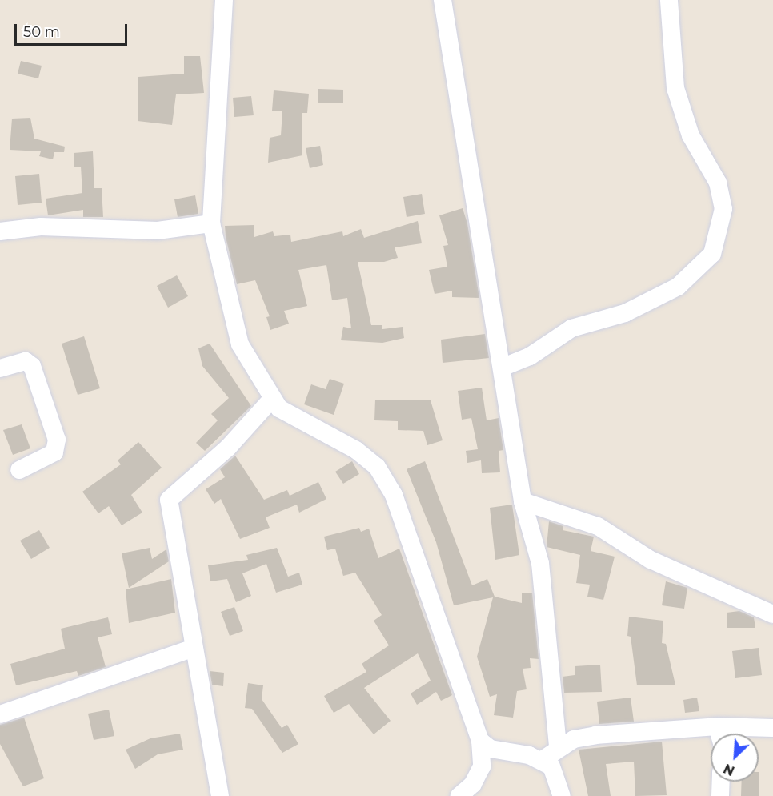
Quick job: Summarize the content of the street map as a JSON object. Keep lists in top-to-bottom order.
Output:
{
  "scale_bar": "50 m",
  "north": "bottom left"
}
